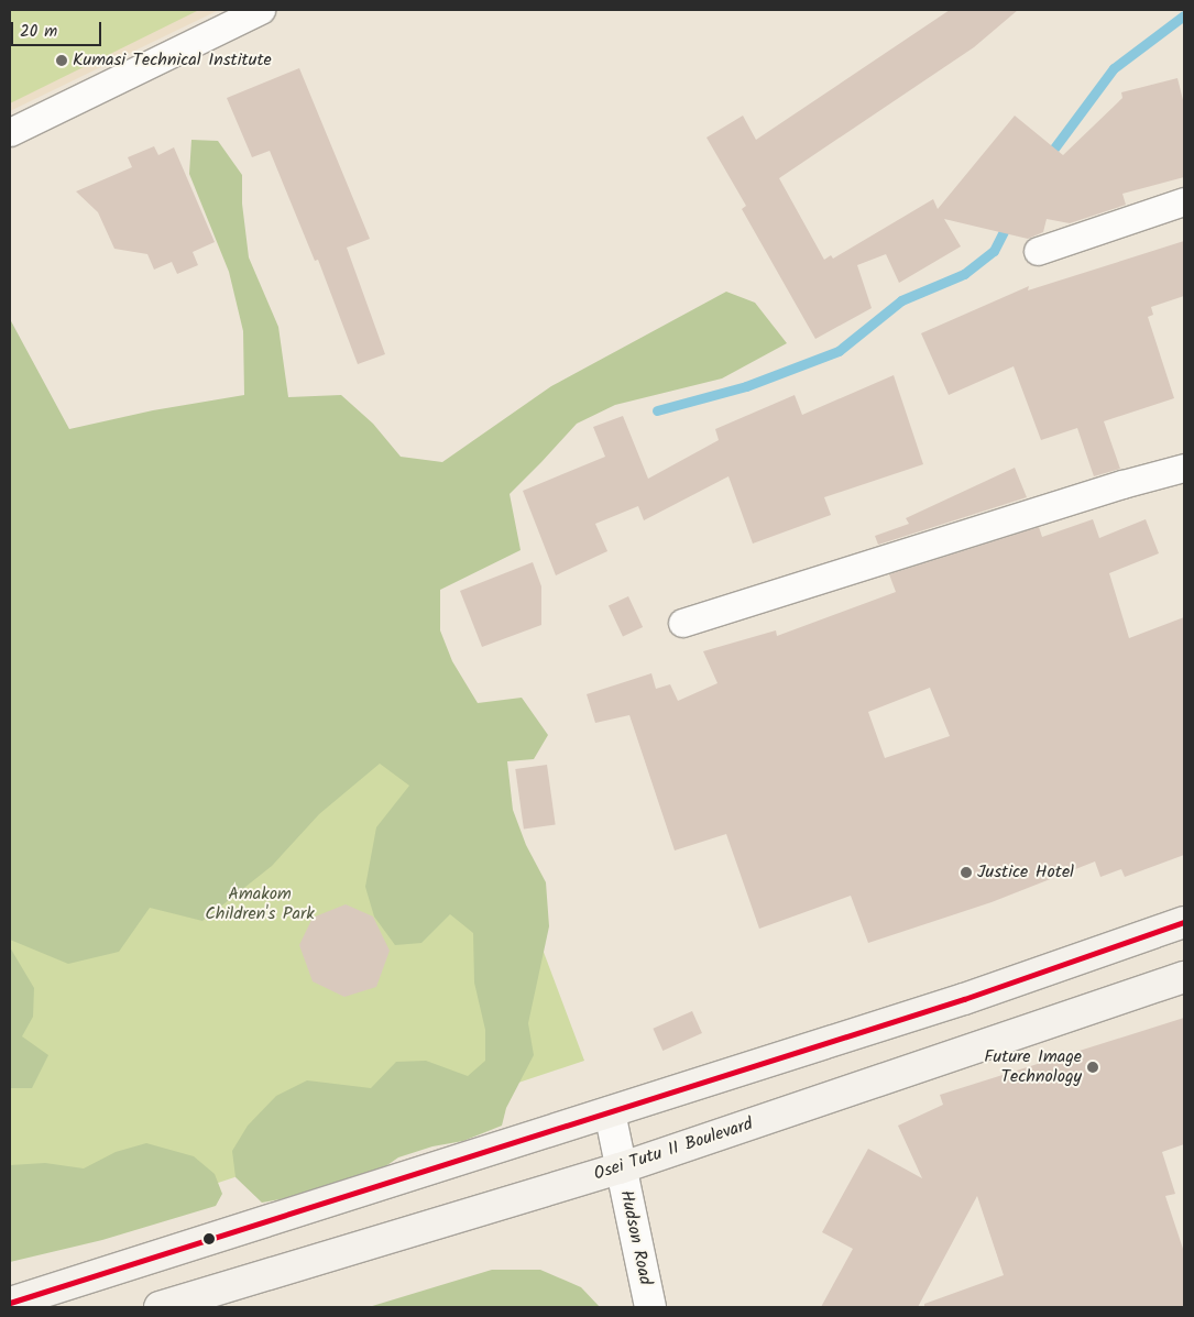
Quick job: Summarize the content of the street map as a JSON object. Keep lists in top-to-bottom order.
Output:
{
  "streets": {
    "main road": ["Osei Tutu II Boulevard"],
    "street": ["Hudson Road"]
  },
  "crossings": [
    ["Osei Tutu II Boulevard", "Hudson Road"]
  ],
  "parks": ["Amakom Children's Park"],
  "places": ["Kumasi Technical Institute", "Justice Hotel", "Future Image Technology"],
  "scale_bar": "20 m"
}
